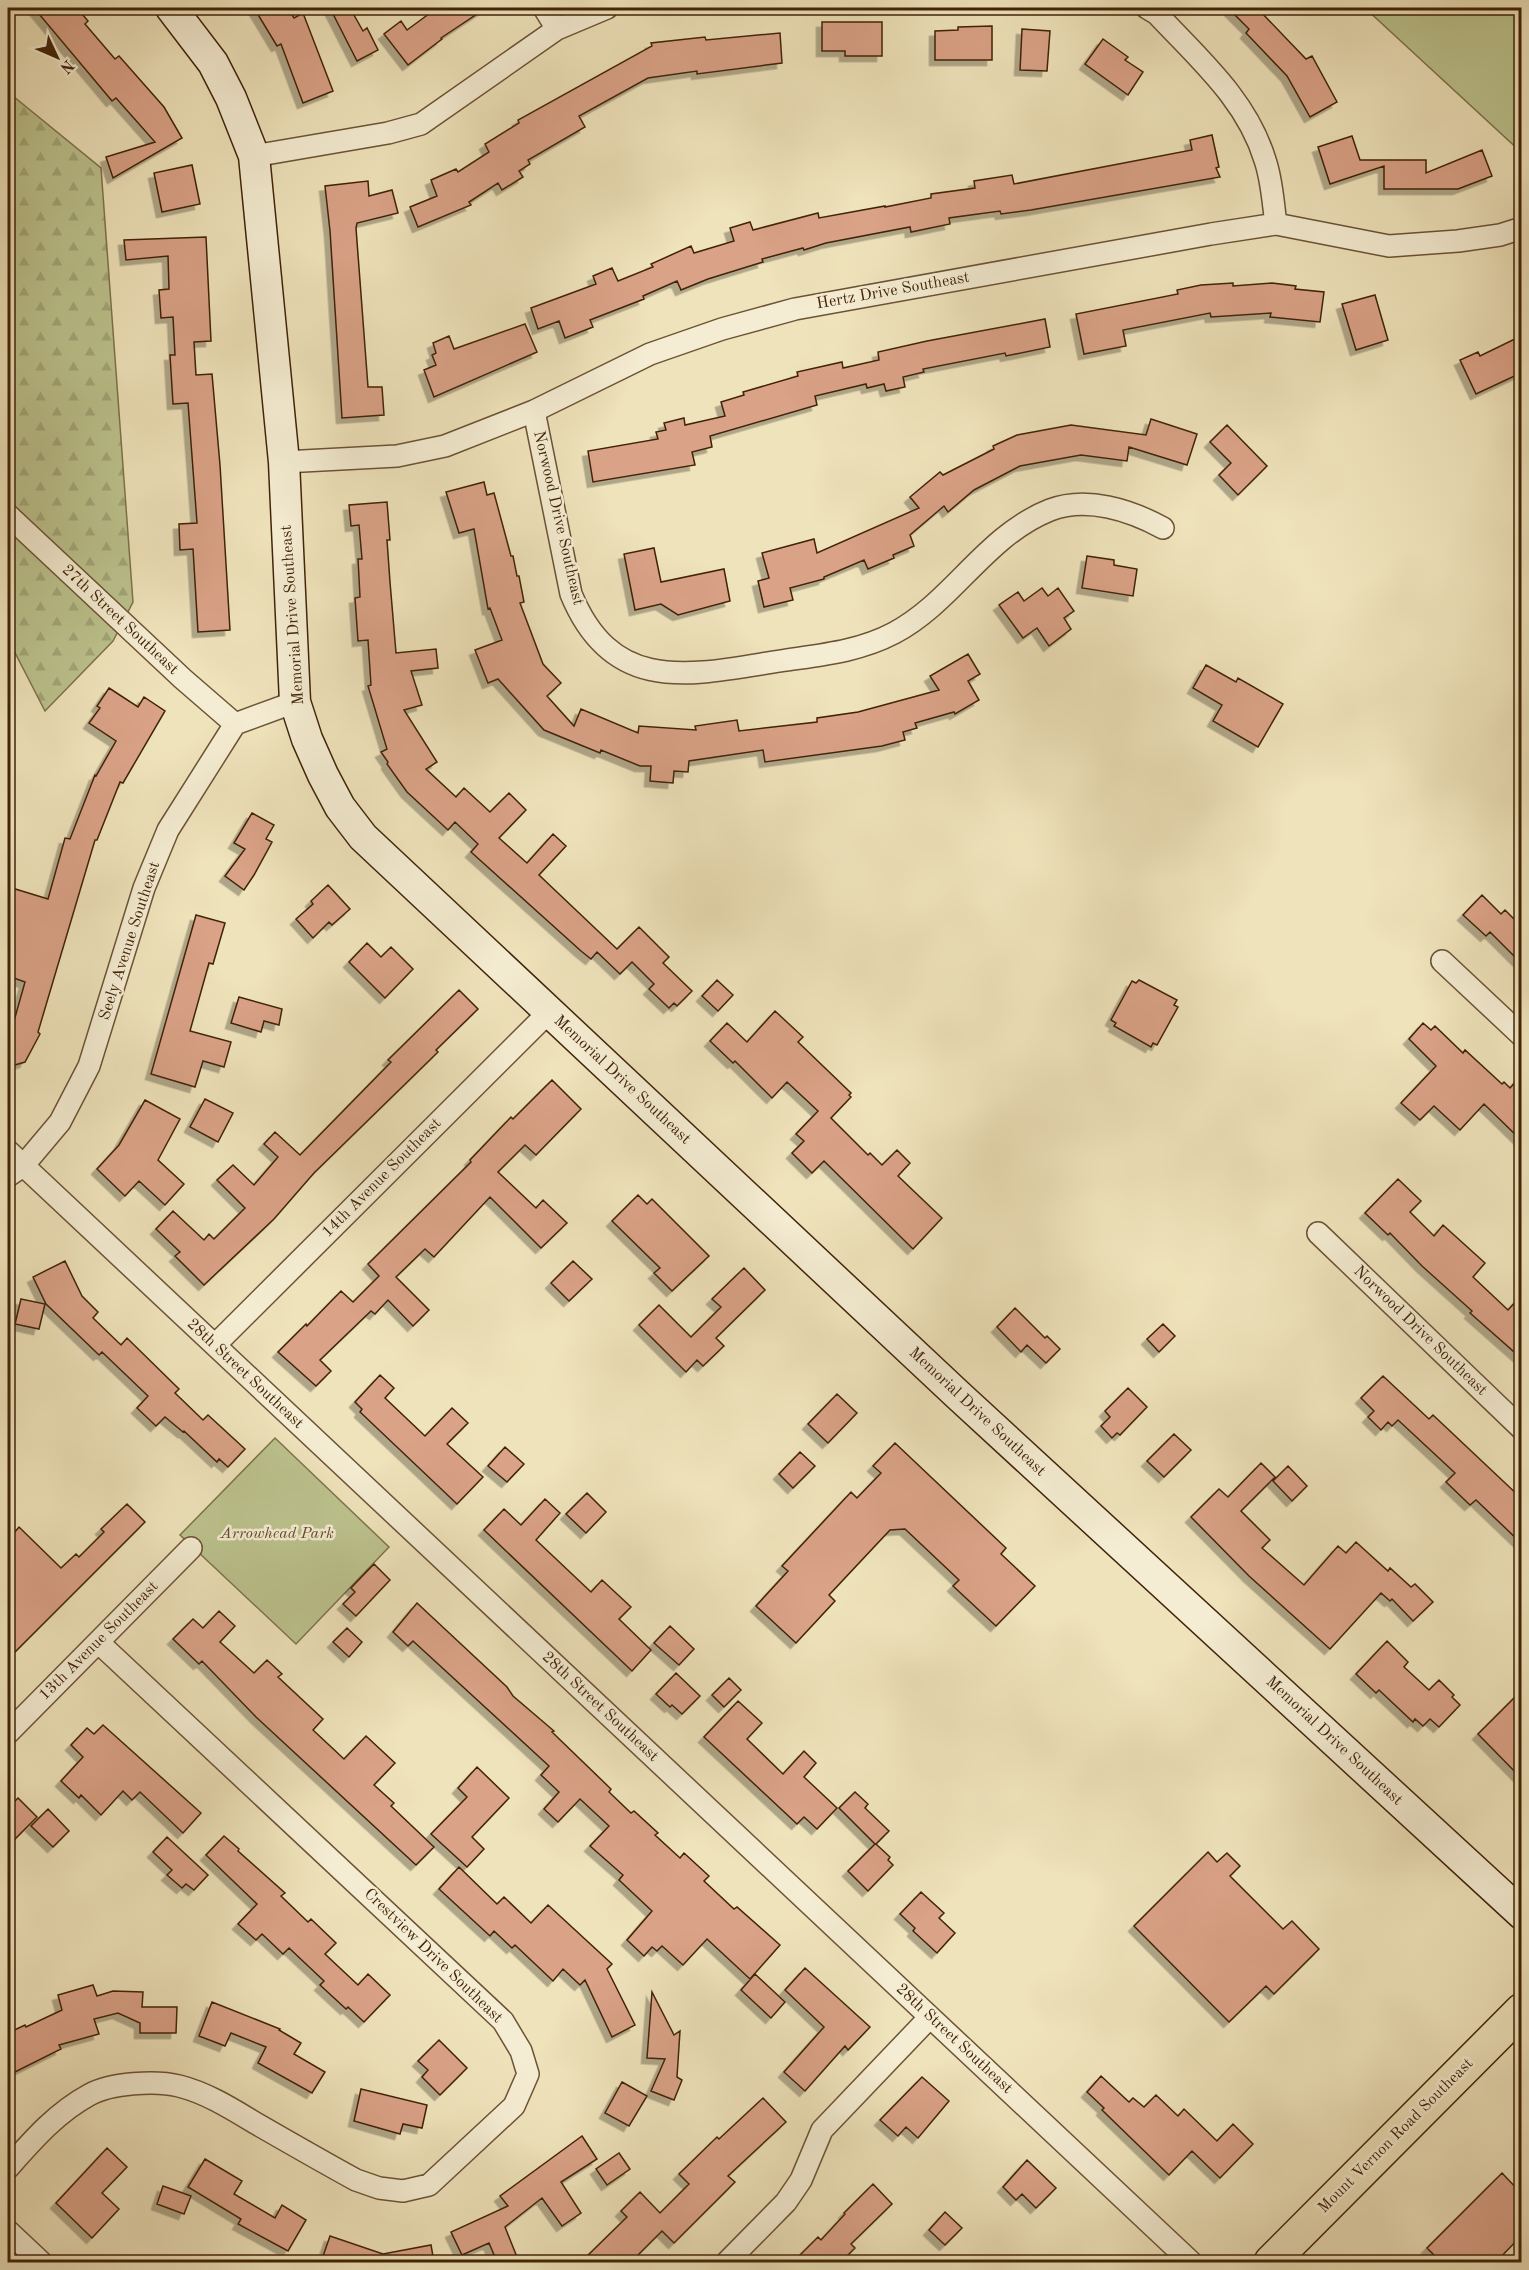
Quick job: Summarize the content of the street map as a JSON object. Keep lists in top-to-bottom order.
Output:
{
  "streets": {
    "main road": ["Mount Vernon Road Southeast"],
    "street": [
      "Hertz Drive Southeast",
      "Norwood Drive Southeast",
      "Memorial Drive Southeast",
      "27th Street Southeast",
      "Seely Avenue Southeast",
      "14th Avenue Southeast",
      "28th Street Southeast",
      "13th Avenue Southeast",
      "Crestview Drive Southeast"
    ]
  },
  "crossings": [
    ["Hertz Drive Southeast", "Norwood Drive Southeast"],
    ["Hertz Drive Southeast", "Memorial Drive Southeast"],
    ["Memorial Drive Southeast", "14th Avenue Southeast"],
    ["27th Street Southeast", "Seely Avenue Southeast"],
    ["Seely Avenue Southeast", "28th Street Southeast"],
    ["14th Avenue Southeast", "28th Street Southeast"],
    ["13th Avenue Southeast", "Crestview Drive Southeast"]
  ],
  "parks": ["Arrowhead Park"],
  "north": "bottom right"
}
